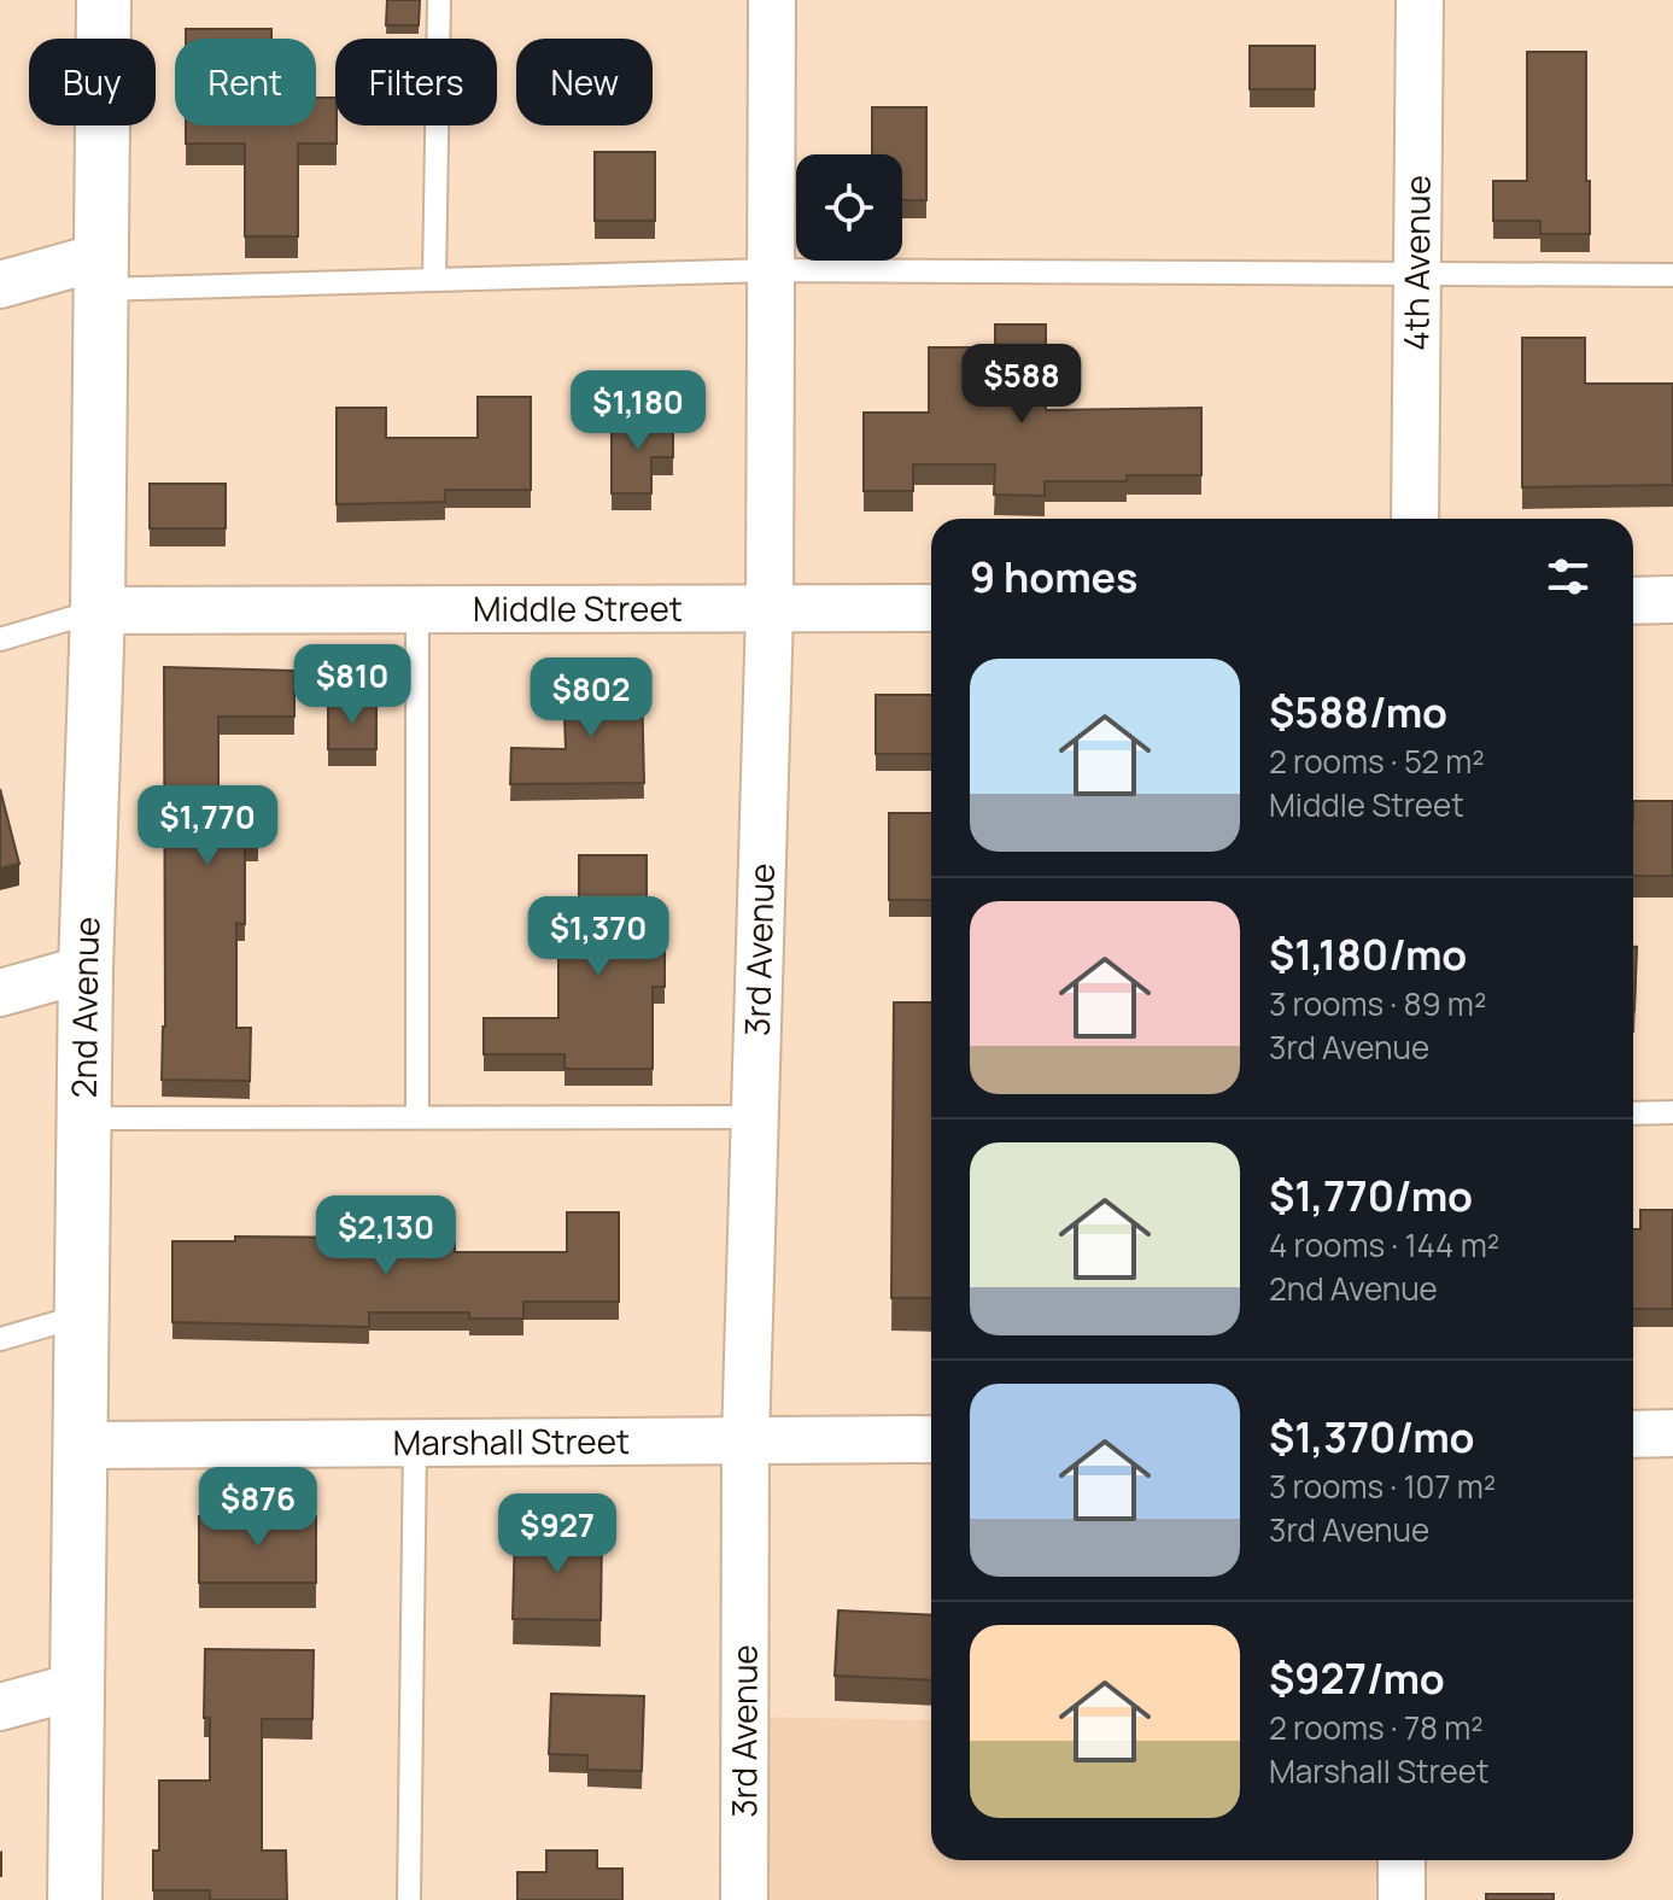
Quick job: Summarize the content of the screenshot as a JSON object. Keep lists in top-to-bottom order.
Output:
{
  "streets": {
    "street": [
      "4th Avenue",
      "Middle Street",
      "3rd Avenue",
      "2nd Avenue",
      "Marshall Street"
    ]
  },
  "crossings": [
    ["Middle Street", "3rd Avenue"],
    ["Middle Street", "2nd Avenue"],
    ["3rd Avenue", "Marshall Street"],
    ["2nd Avenue", "Marshall Street"]
  ],
  "page": {
    "chip": [
      "Buy",
      "Rent",
      "Filters",
      "New"
    ],
    "price": [
      "$588",
      "$1,180",
      "$810",
      "$802",
      "$1,770",
      "$1,370",
      "$2,130",
      "$876",
      "$927"
    ],
    "heading": "9 homes",
    "list": [
      {
        "name": "$588/mo",
        "note": "2 rooms · 52 m² · Middle Street"
      },
      {
        "name": "$1,180/mo",
        "note": "3 rooms · 89 m² · 3rd Avenue"
      },
      {
        "name": "$1,770/mo",
        "note": "4 rooms · 144 m² · 2nd Avenue"
      },
      {
        "name": "$1,370/mo",
        "note": "3 rooms · 107 m² · 3rd Avenue"
      },
      {
        "name": "$927/mo",
        "note": "2 rooms · 78 m² · Marshall Street"
      }
    ]
  }
}
